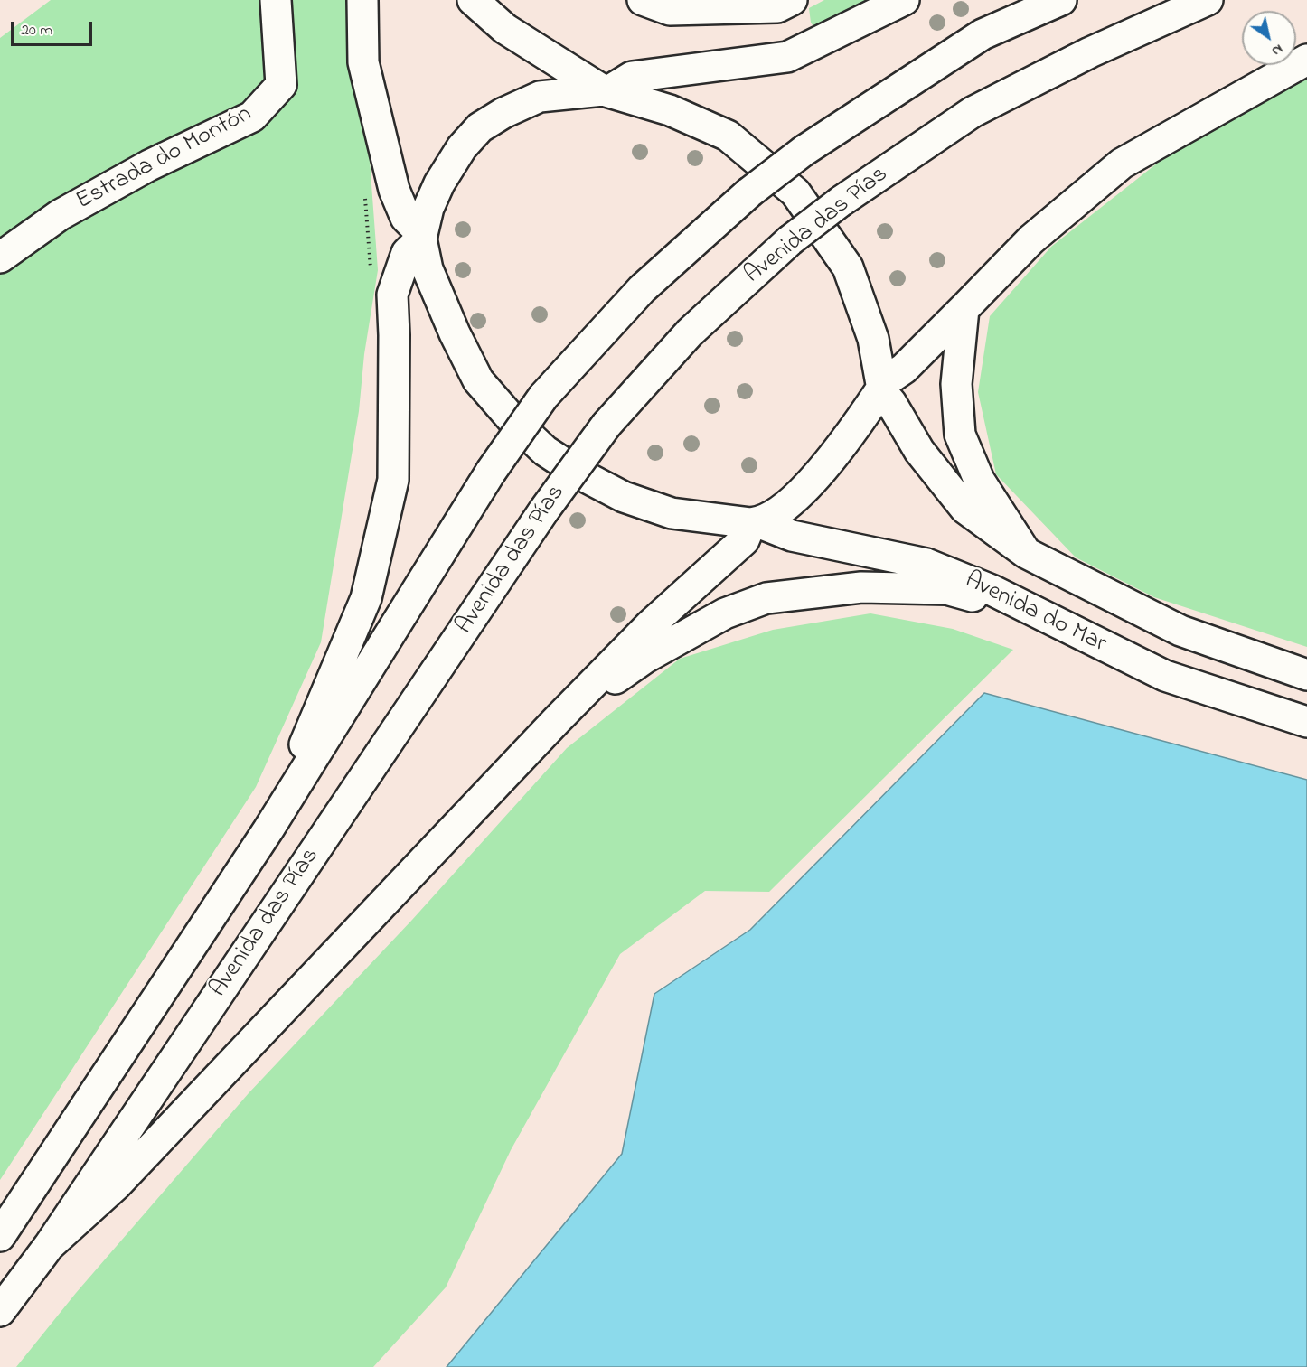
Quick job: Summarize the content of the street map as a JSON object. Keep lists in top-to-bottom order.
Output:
{
  "streets": {
    "main road": ["Estrada do Montón", "Avenida das Pías", "Avenida do Mar"]
  },
  "scale_bar": "20 m",
  "north": "bottom right"
}
